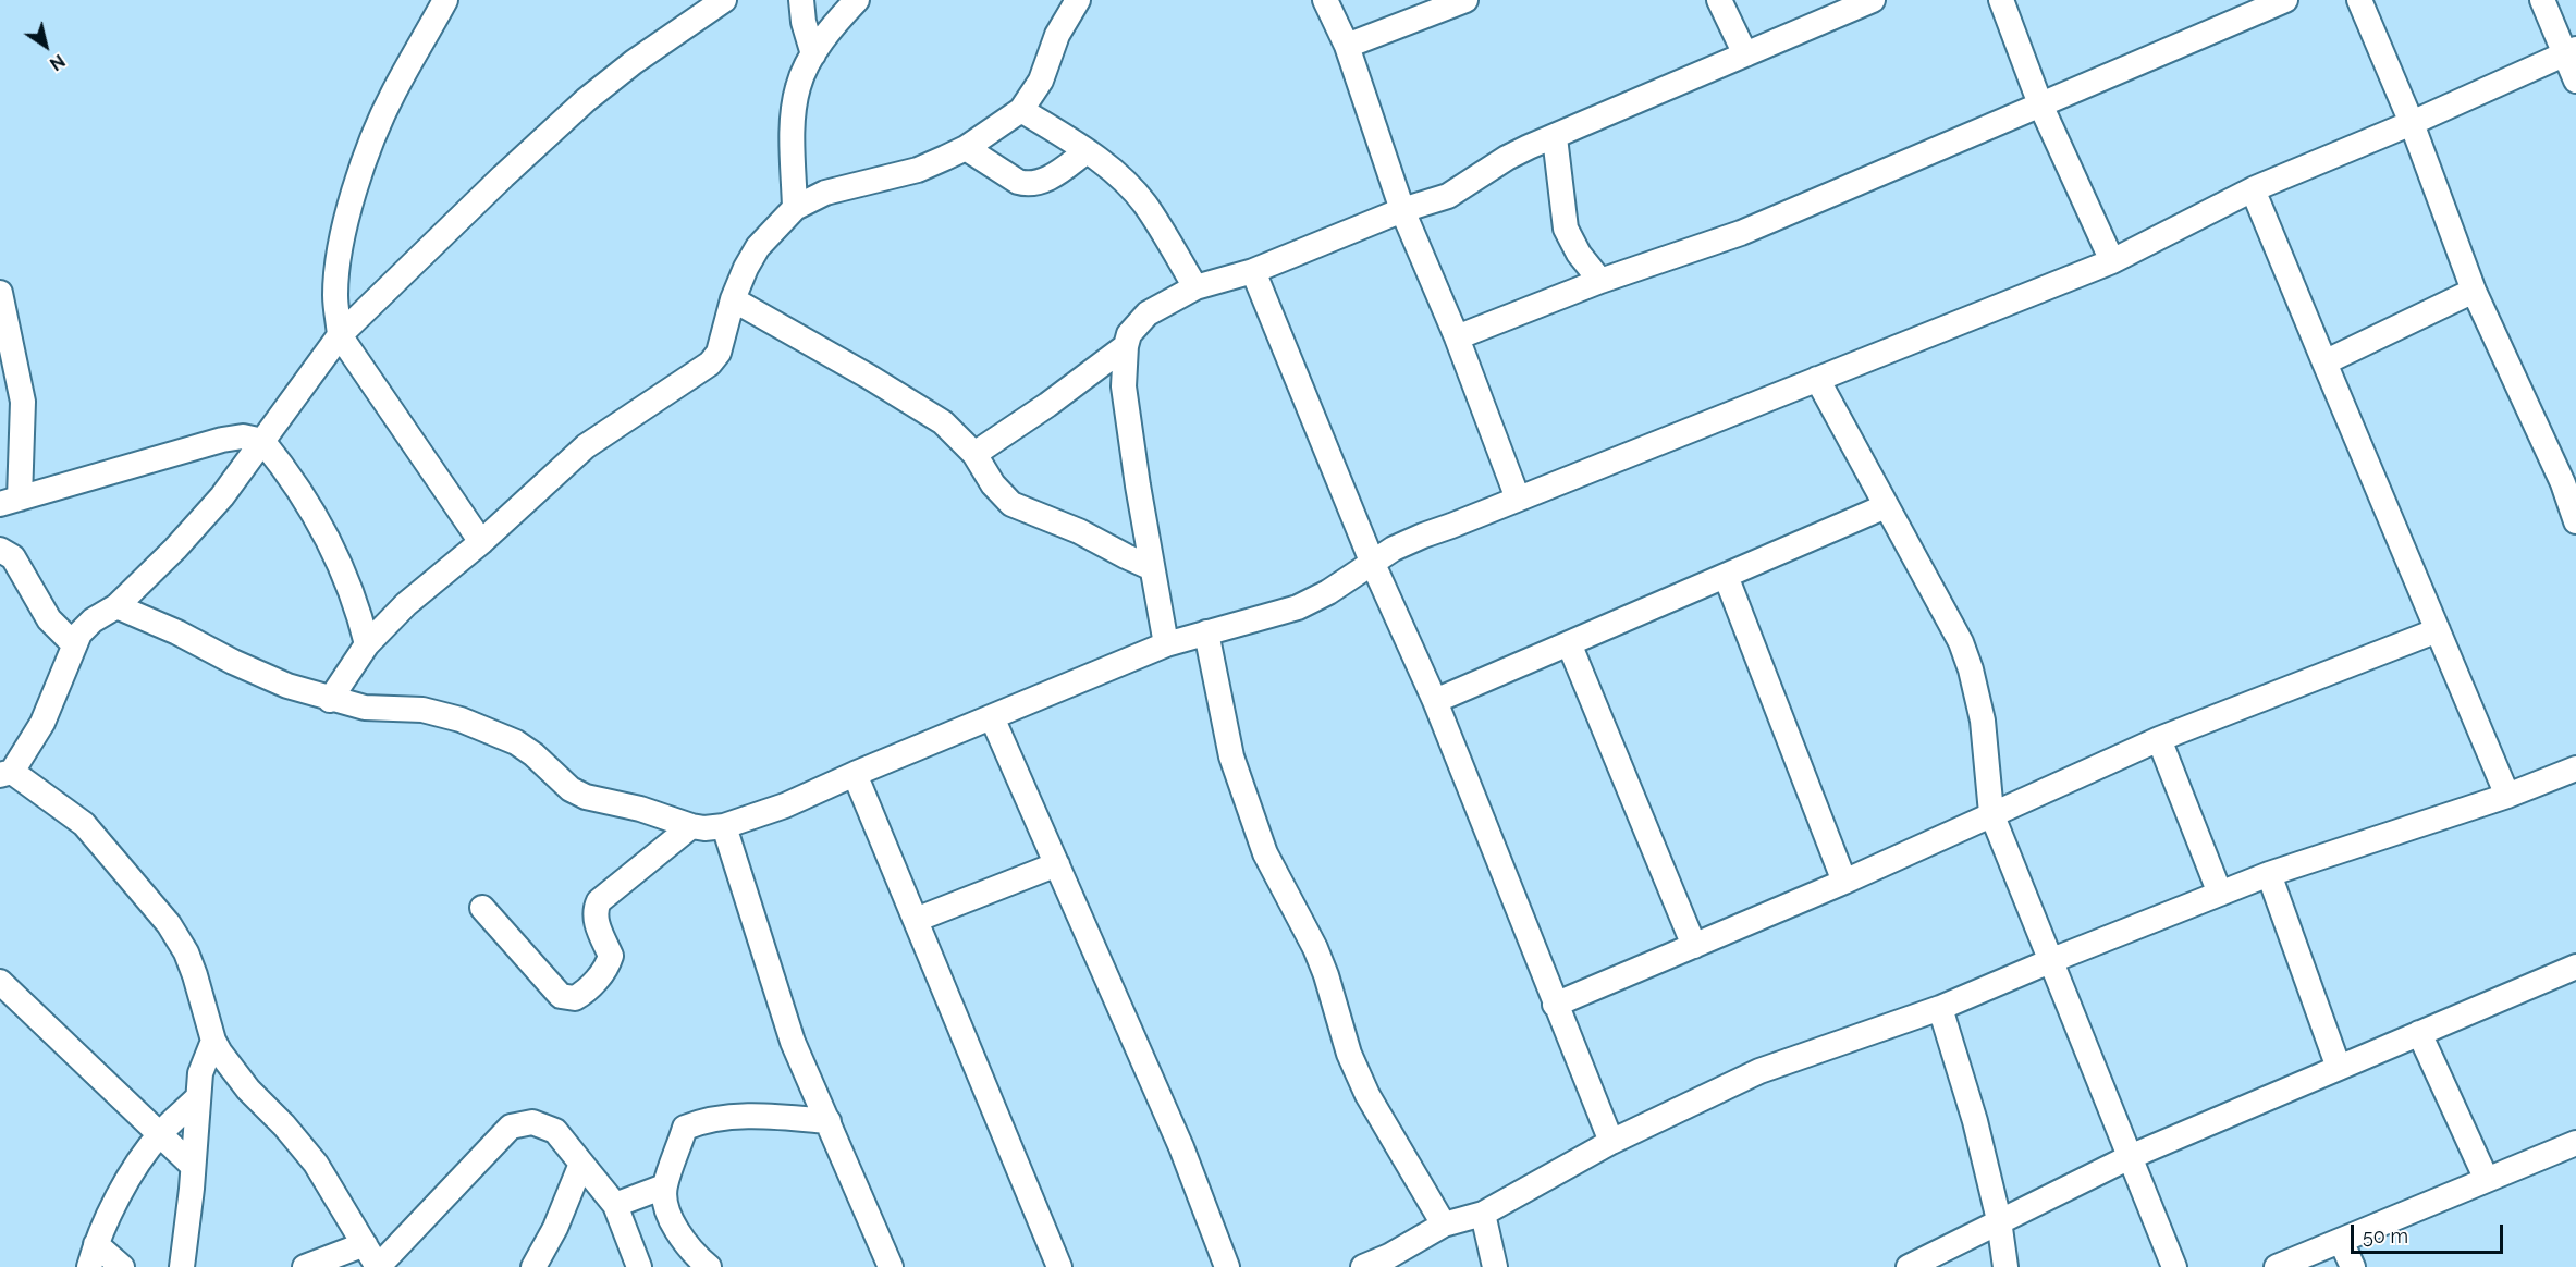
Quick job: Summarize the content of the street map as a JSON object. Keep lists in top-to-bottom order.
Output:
{
  "scale_bar": "50 m",
  "north": "bottom right"
}
